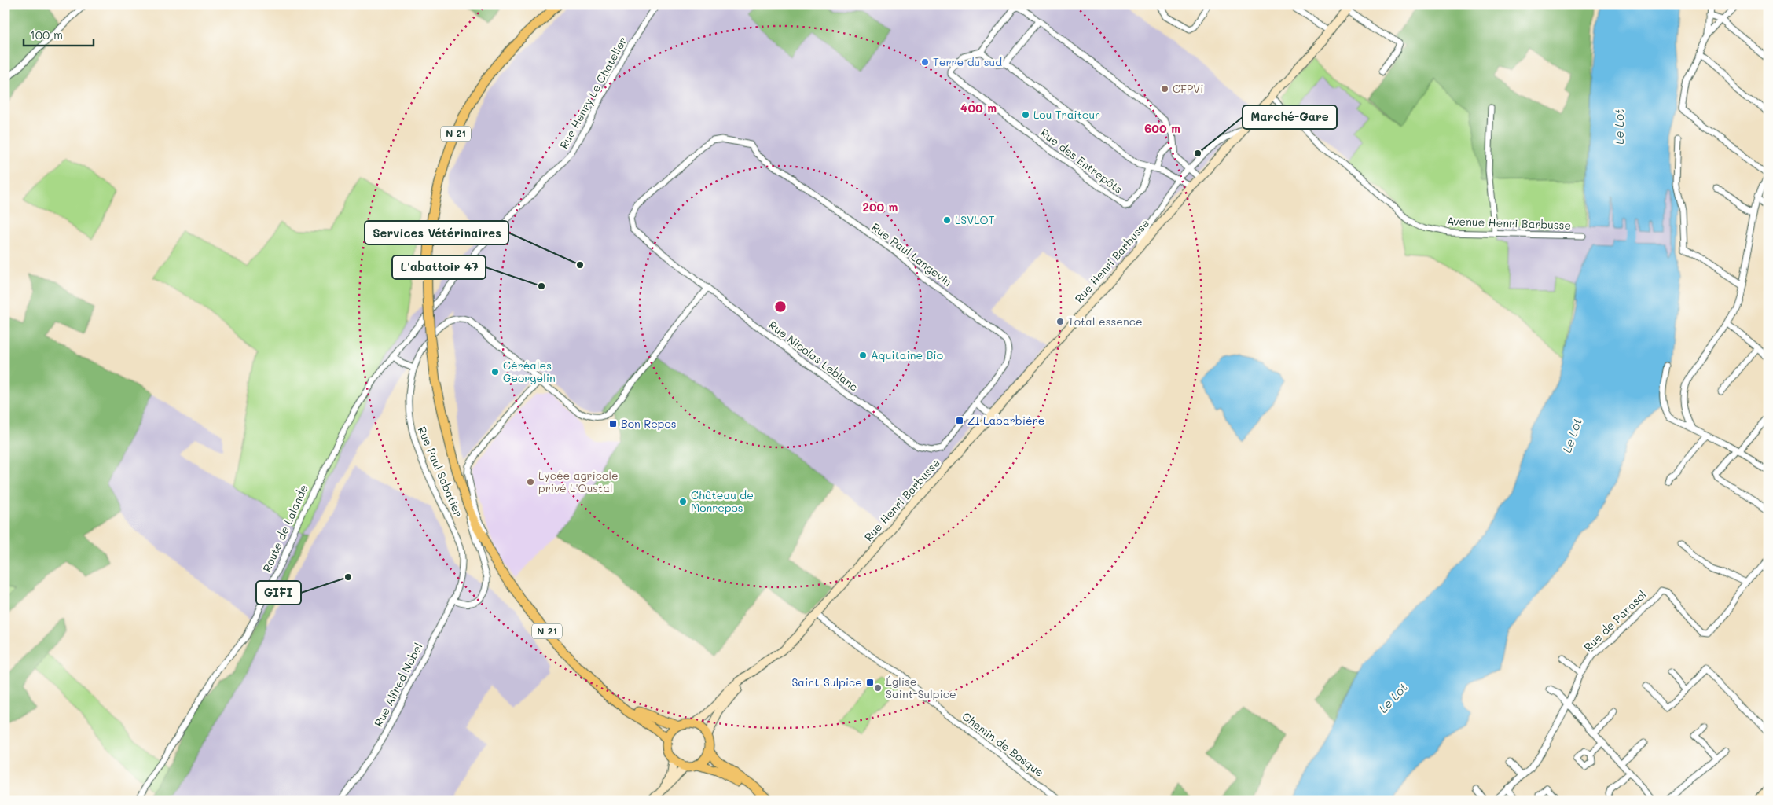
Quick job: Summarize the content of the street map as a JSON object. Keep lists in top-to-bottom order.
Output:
{
  "streets": {
    "main road": ["N 21", "Rue Henri Barbusse"],
    "street": [
      "Rue Henry Le Chatelier",
      "Rue des Entrepôts",
      "Avenue Henri Barbusse",
      "Rue Paul Langevin",
      "Rue Nicolas Leblanc",
      "Rue Paul Sabatier",
      "Route de Lalande",
      "Rue de Parasol",
      "Rue Alfred Nobel",
      "Chemin de Bosque"
    ]
  },
  "crossings": [
    ["Rue Henry Le Chatelier", "Route de Lalande"],
    ["N 21", "Rue Henri Barbusse"],
    ["Avenue Henri Barbusse", "Rue Henri Barbusse"],
    ["Rue Paul Langevin", "Rue Nicolas Leblanc"],
    ["Rue Henri Barbusse", "Chemin de Bosque"],
    ["Rue Nicolas Leblanc", "Rue Paul Sabatier"],
    ["Rue Paul Sabatier", "Rue Alfred Nobel"]
  ],
  "water": ["Le Lot"],
  "places": {
    "other": [
      "Terre du sud",
      "CFPVi",
      "Lou Traiteur",
      "Marché-Gare",
      "LSVLOT",
      "Services Vétérinaires",
      "L'abattoir 47",
      "Total essence",
      "Aquitaine Bio",
      "Céréales Georgelin",
      "Lycée agricole privé L'Oustal",
      "Château de Monrepos",
      "GIFI",
      "Église Saint-Sulpice"
    ],
    "transit": ["ZI Labarbière", "Bon Repos", "Saint-Sulpice"]
  },
  "scale_bar": "100 m",
  "rings": ["400 m", "600 m", "200 m"]
}
